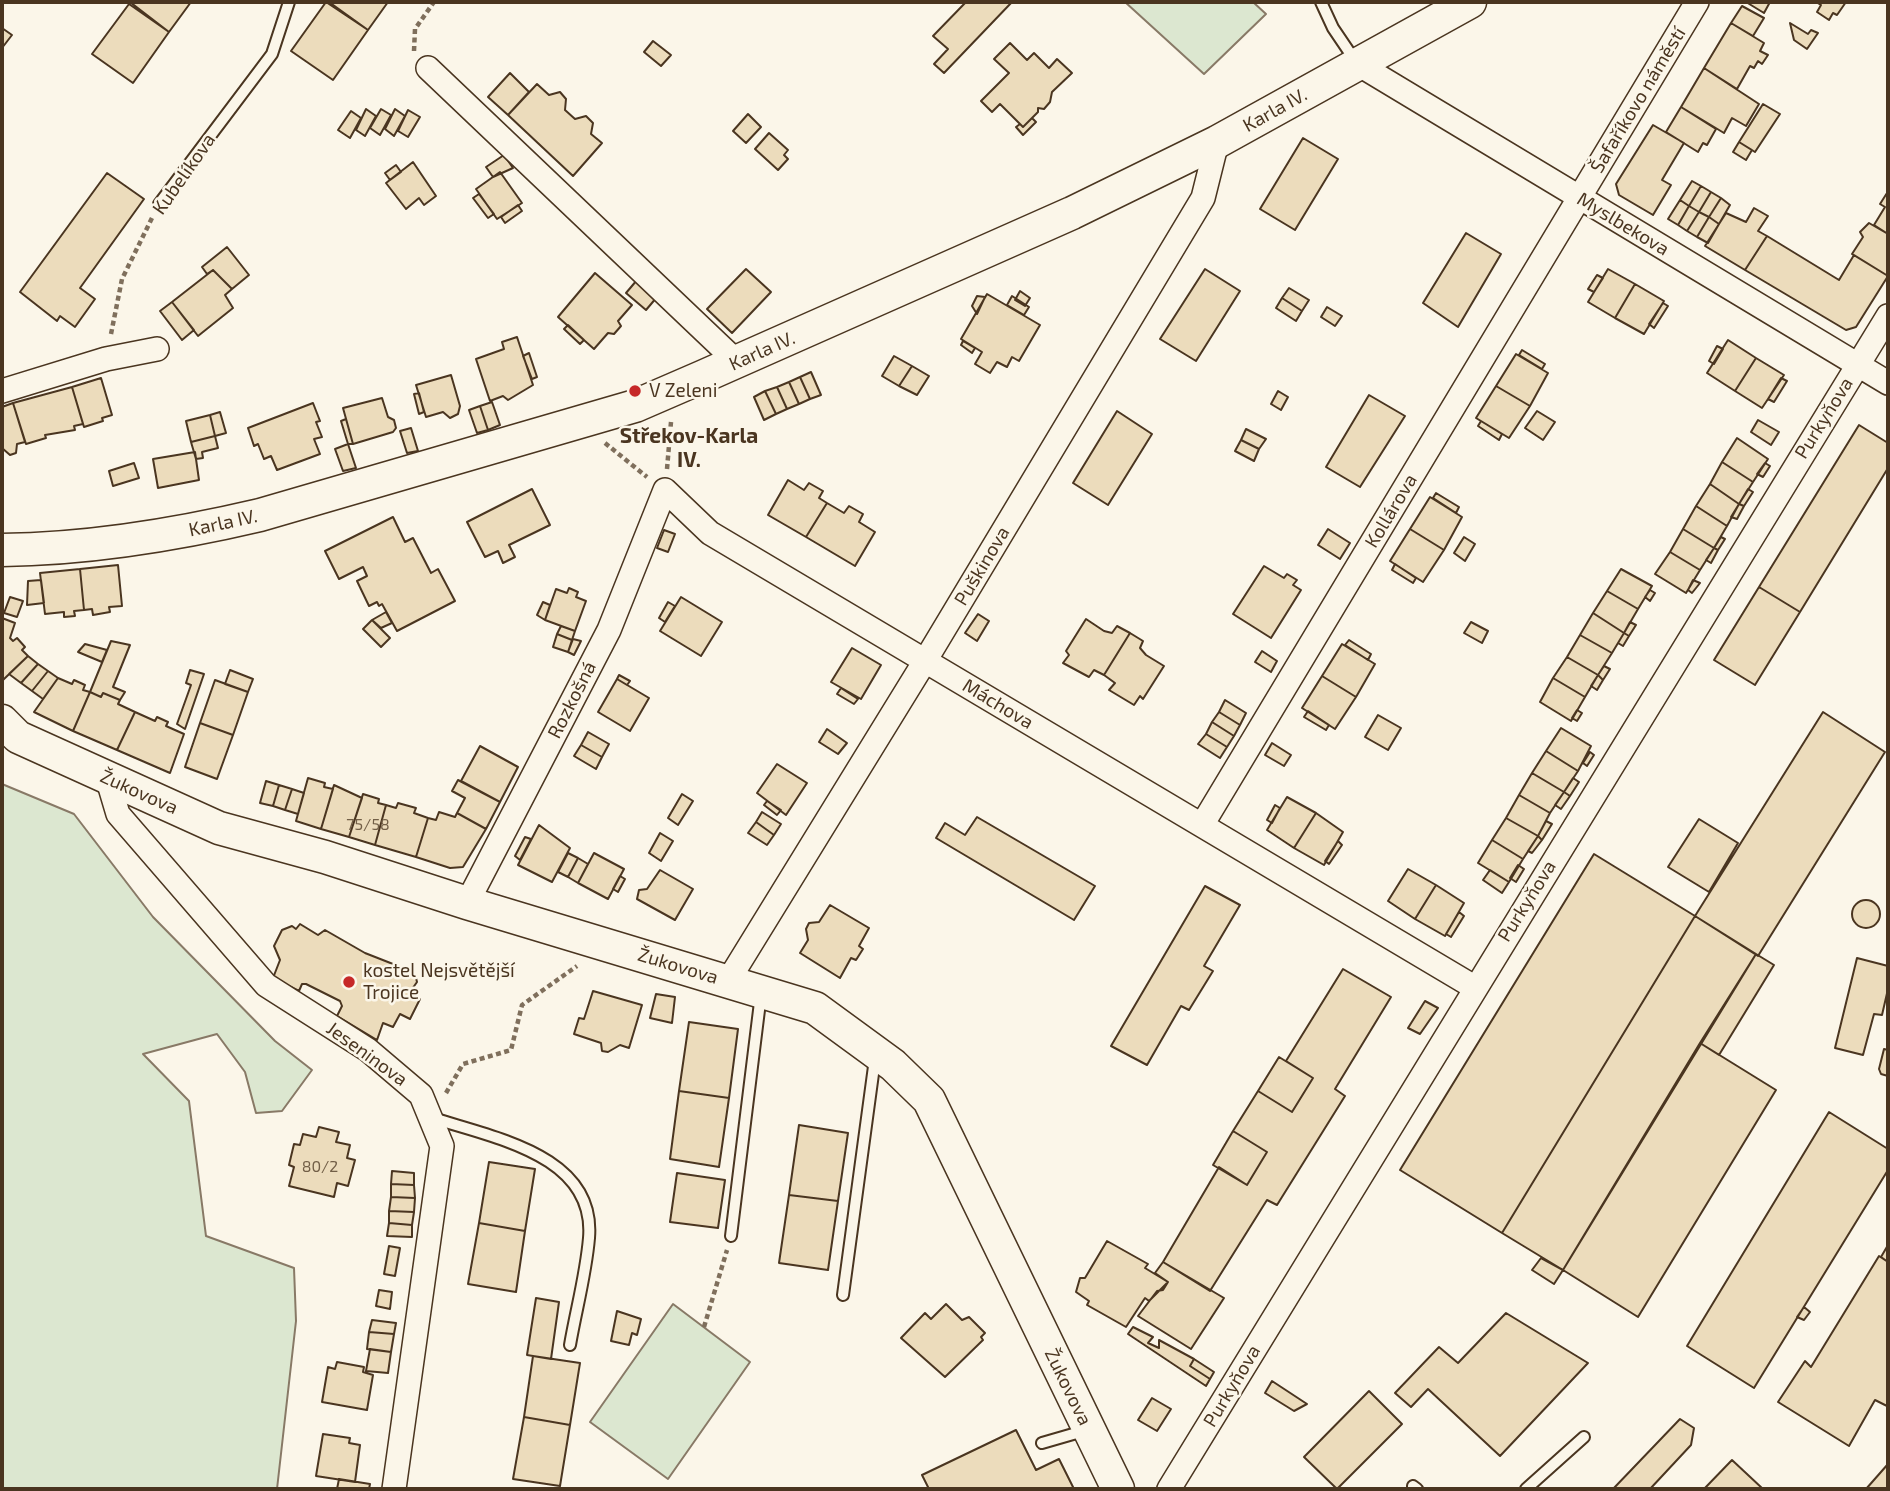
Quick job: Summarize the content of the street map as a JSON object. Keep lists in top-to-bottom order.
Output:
{
  "streets": {
    "street": [
      "Šafaříkovo náměstí",
      "Karla IV.",
      "Myslbekova",
      "Purkyňova",
      "Kollárova",
      "Puškinova",
      "Rozkošná",
      "Máchova",
      "Žukovova",
      "Jeseninova"
    ],
    "lane": ["Kubelíkova"]
  },
  "crossings": [
    ["Šafaříkovo náměstí", "Myslbekova"],
    ["Šafaříkovo náměstí", "Kollárova"],
    ["Karla IV.", "Myslbekova"],
    ["Karla IV.", "Puškinova"],
    ["Myslbekova", "Purkyňova"],
    ["Myslbekova", "Kollárova"],
    ["Purkyňova", "Máchova"],
    ["Kollárova", "Máchova"],
    ["Puškinova", "Máchova"],
    ["Puškinova", "Žukovova"],
    ["Rozkošná", "Máchova"],
    ["Rozkošná", "Žukovova"],
    ["Žukovova", "Jeseninova"]
  ],
  "districts": ["Střekov-Karla IV."],
  "places": ["V Zeleni", "kostel Nejsvětější Trojice"],
  "house_numbers": ["75/58", "80/2"]
}
